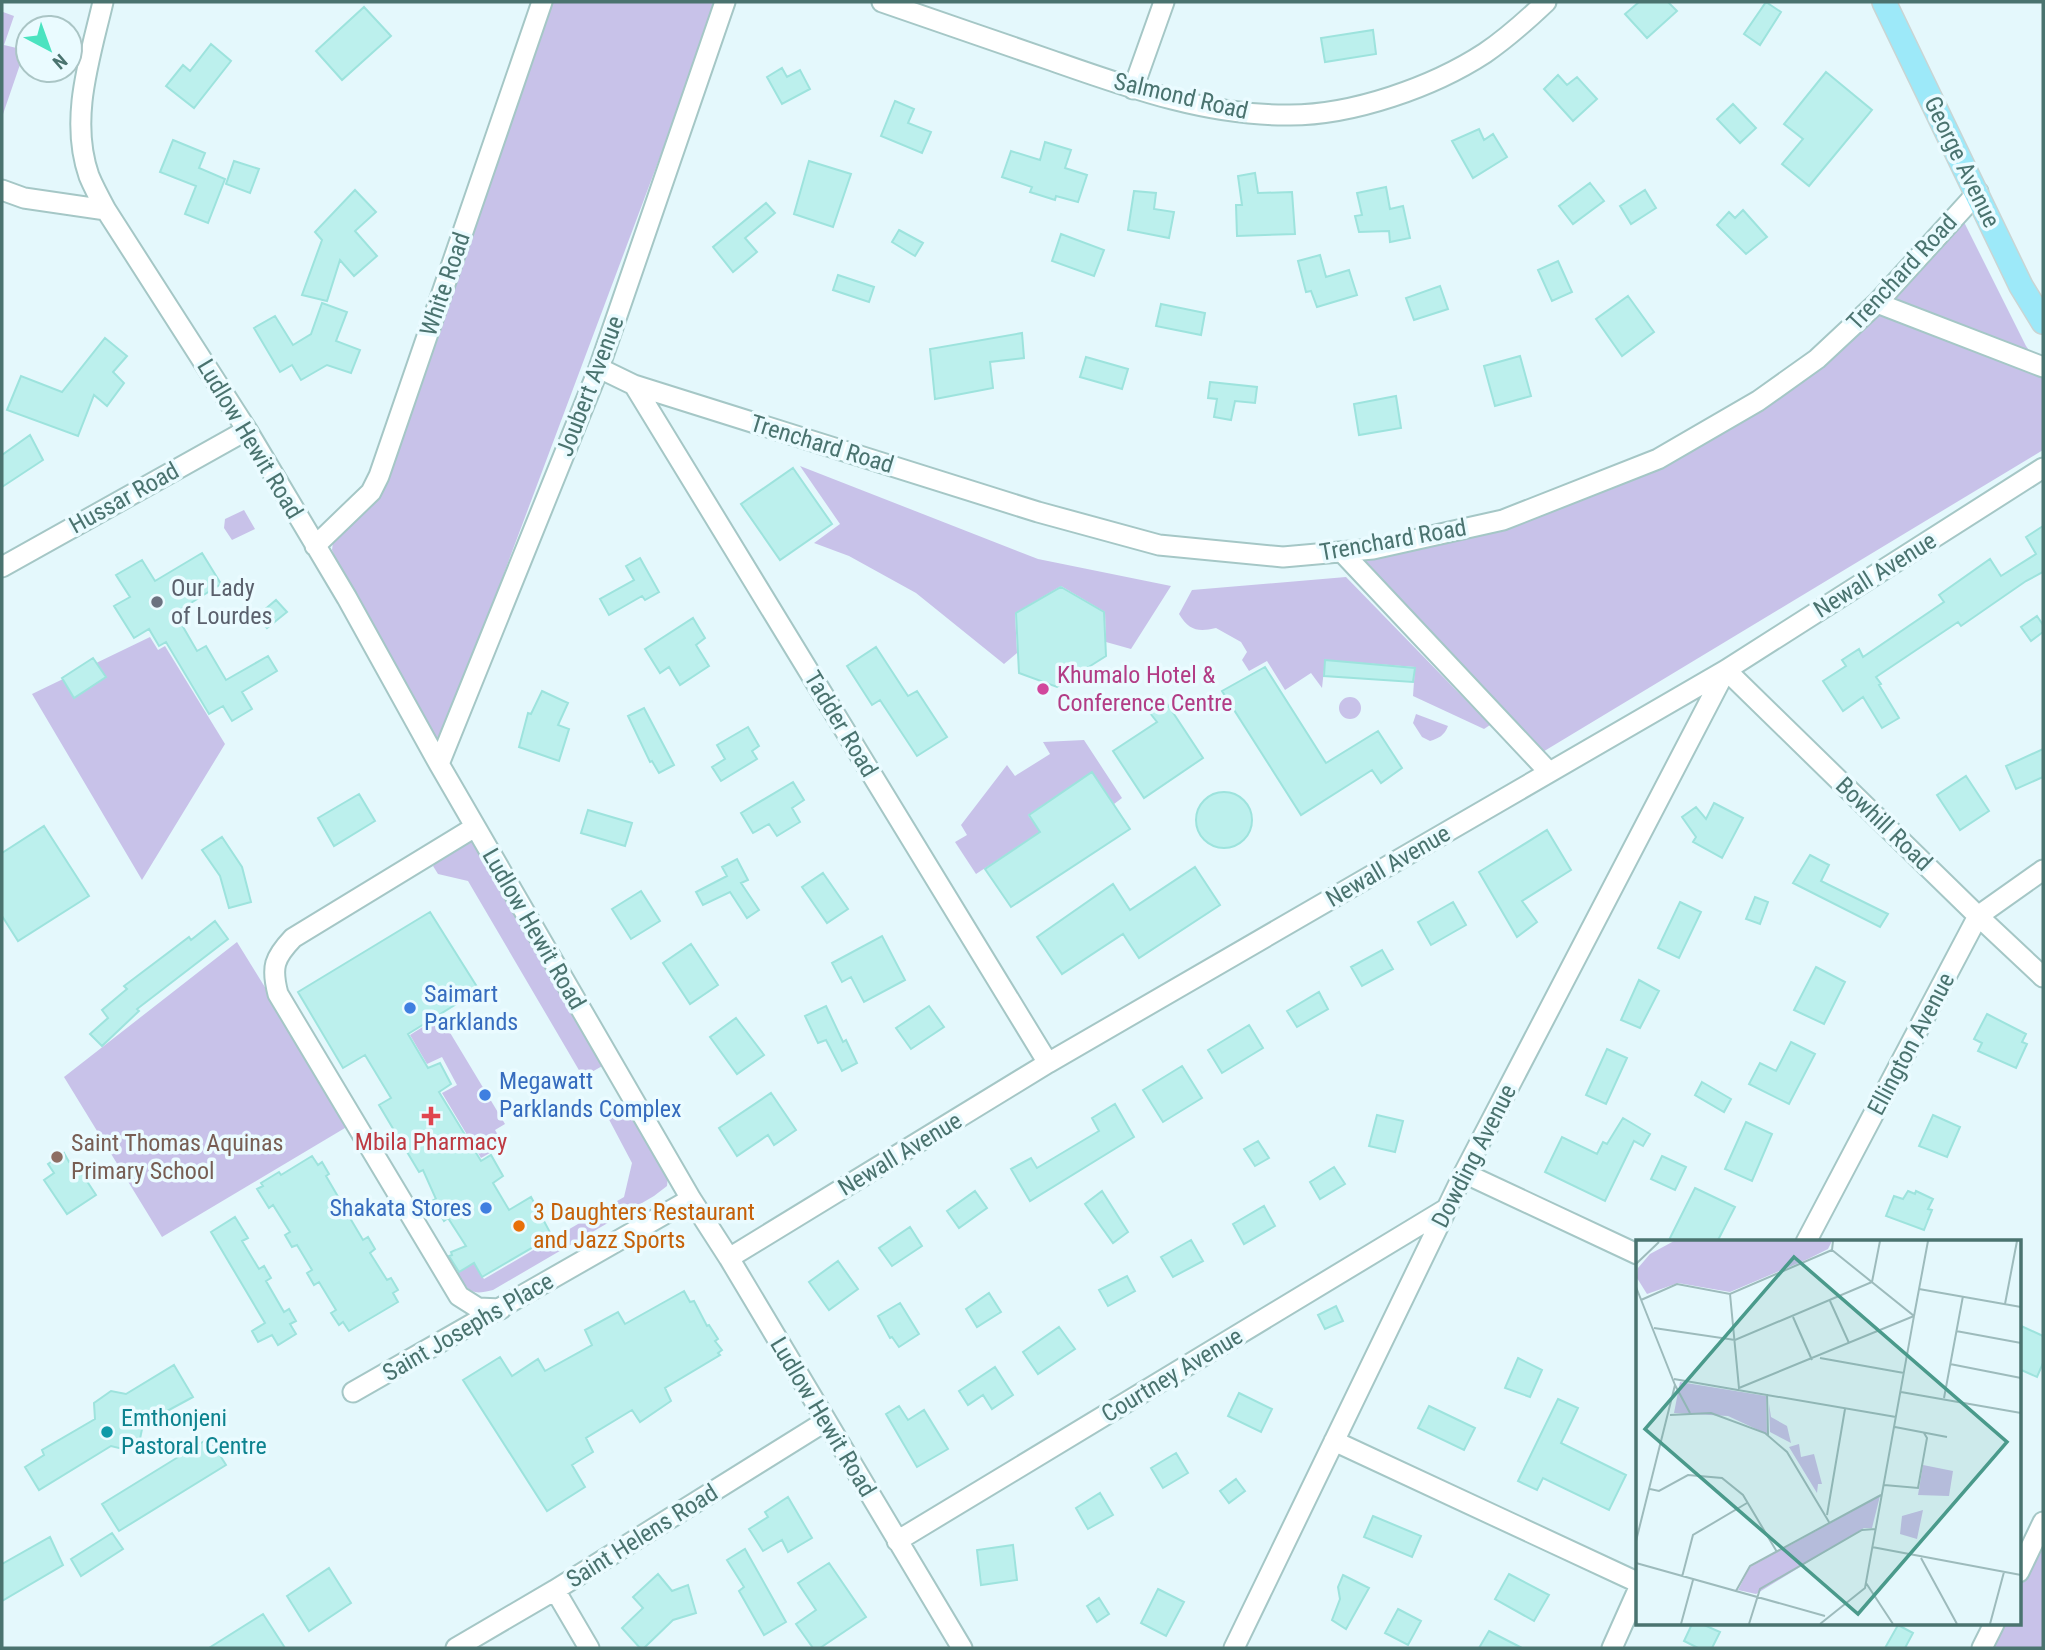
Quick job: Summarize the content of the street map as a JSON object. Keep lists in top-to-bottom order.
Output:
{
  "streets": {
    "main road": ["George Avenue"],
    "street": [
      "Salmond Road",
      "Trenchard Road",
      "White Road",
      "Joubert Avenue",
      "Ludlow Hewit Road",
      "Hussar Road",
      "Newall Avenue",
      "Tadder Road",
      "Bowhill Road",
      "Ellington Avenue",
      "Dowding Avenue",
      "Saint Josephs Place",
      "Courtney Avenue",
      "Saint Helens Road"
    ]
  },
  "crossings": [
    ["George Avenue", "Trenchard Road"],
    ["Trenchard Road", "Joubert Avenue"],
    ["Trenchard Road", "Tadder Road"],
    ["White Road", "Ludlow Hewit Road"],
    ["Joubert Avenue", "Ludlow Hewit Road"],
    ["Ludlow Hewit Road", "Hussar Road"],
    ["Ludlow Hewit Road", "Newall Avenue"],
    ["Ludlow Hewit Road", "Saint Josephs Place"],
    ["Ludlow Hewit Road", "Courtney Avenue"],
    ["Ludlow Hewit Road", "Saint Helens Road"],
    ["Newall Avenue", "Tadder Road"],
    ["Newall Avenue", "Bowhill Road"],
    ["Newall Avenue", "Dowding Avenue"],
    ["Bowhill Road", "Ellington Avenue"],
    ["Bowhill Road", "Dowding Avenue"],
    ["Dowding Avenue", "Courtney Avenue"]
  ],
  "places": {
    "other": [
      "Our Lady of Lourdes",
      "Khumalo Hotel & Conference Centre",
      "Saimart Parklands",
      "Megawatt Parklands Complex",
      "Saint Thomas Aquinas Primary School",
      "Shakata Stores",
      "3 Daughters Restaurant and Jazz Sports",
      "Emthonjeni Pastoral Centre"
    ],
    "health": ["Mbila Pharmacy"]
  },
  "north": "bottom right"
}
